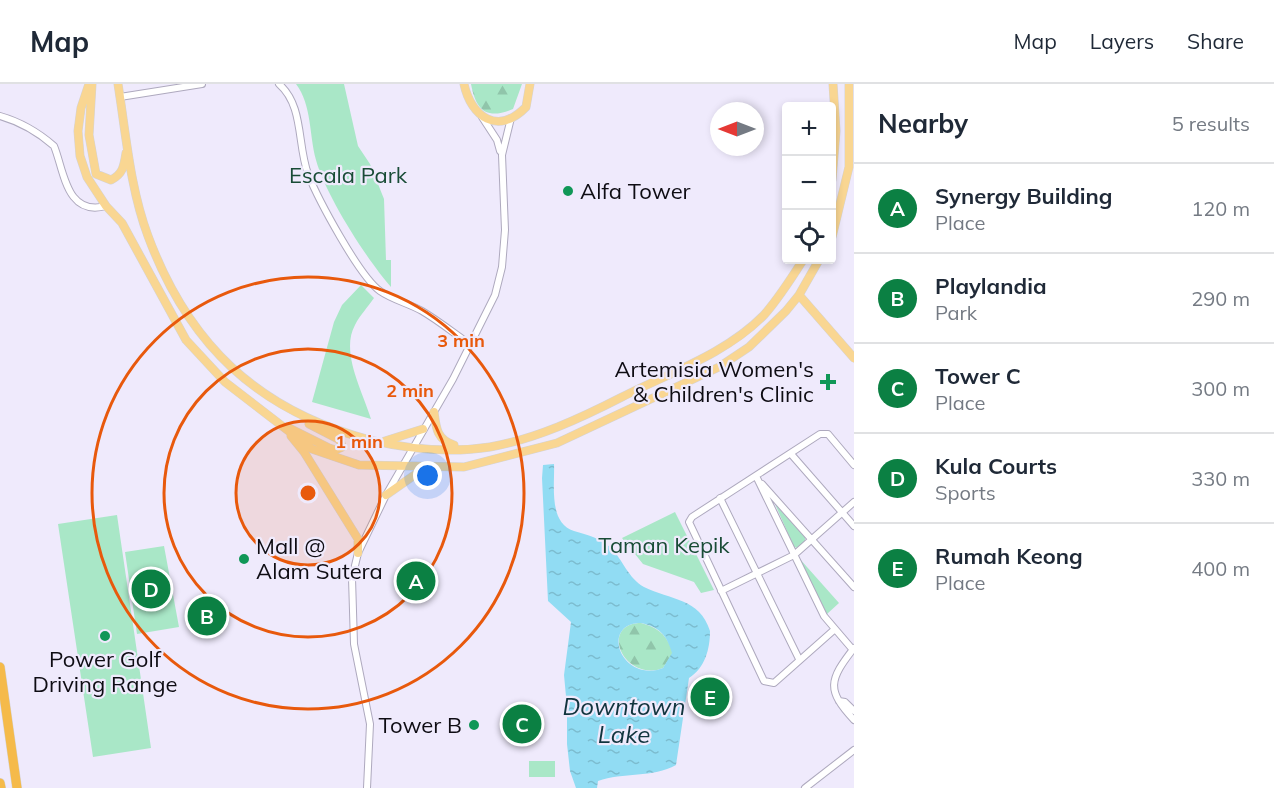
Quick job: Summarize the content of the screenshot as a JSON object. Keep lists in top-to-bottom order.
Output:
{
  "water": ["Downtown Lake"],
  "parks": ["Escala Park", "Taman Kepik"],
  "places": {
    "other": [
      "Alfa Tower",
      "Mall @ Alam Sutera",
      "Power Golf Driving Range",
      "Tower B"
    ],
    "health": ["Artemisia Women's & Children's Clinic"]
  },
  "north": "left",
  "page": {
    "header": "Map",
    "nav": ["Map", "Layers", "Share"],
    "heading": ["Nearby", "5 results"],
    "map_buttons": ["+", "−"],
    "list": [
      {
        "mark": "A",
        "name": "Synergy Building",
        "note": "Place",
        "value": "120 m"
      },
      {
        "mark": "B",
        "name": "Playlandia",
        "note": "Park",
        "value": "290 m"
      },
      {
        "mark": "C",
        "name": "Tower C",
        "note": "Place",
        "value": "300 m"
      },
      {
        "mark": "D",
        "name": "Kula Courts",
        "note": "Sports",
        "value": "330 m"
      },
      {
        "mark": "E",
        "name": "Rumah Keong",
        "note": "Place",
        "value": "400 m"
      }
    ],
    "pins": [
      "A",
      "D",
      "B",
      "E",
      "C"
    ]
  },
  "rings": ["3 min", "2 min", "1 min"]
}
